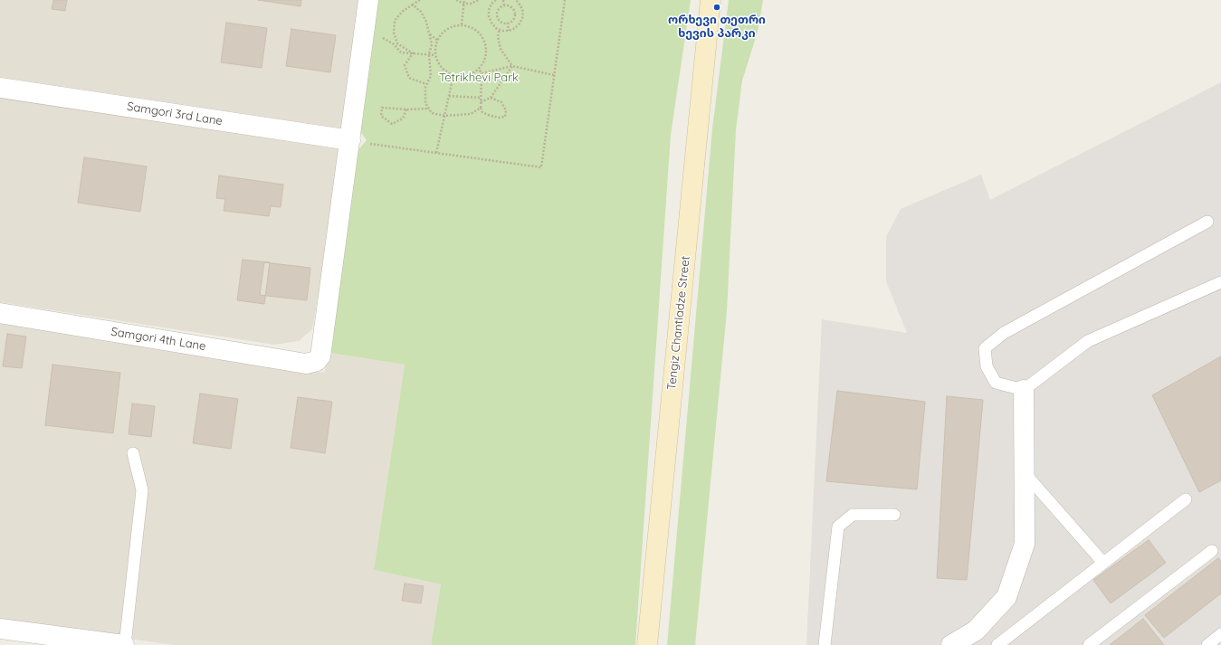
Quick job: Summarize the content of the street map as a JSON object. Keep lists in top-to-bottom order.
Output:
{
  "streets": {
    "street": ["Samgori 3rd Lane", "Tengiz Chantladze Street", "Samgori 4th Lane"]
  },
  "crossings": [
    ["Samgori 3rd Lane", "Samgori 4th Lane"]
  ],
  "parks": ["Tetrikhevi Park"],
  "places": ["ორხევი თეთრი ხევის პარკი"]
}
